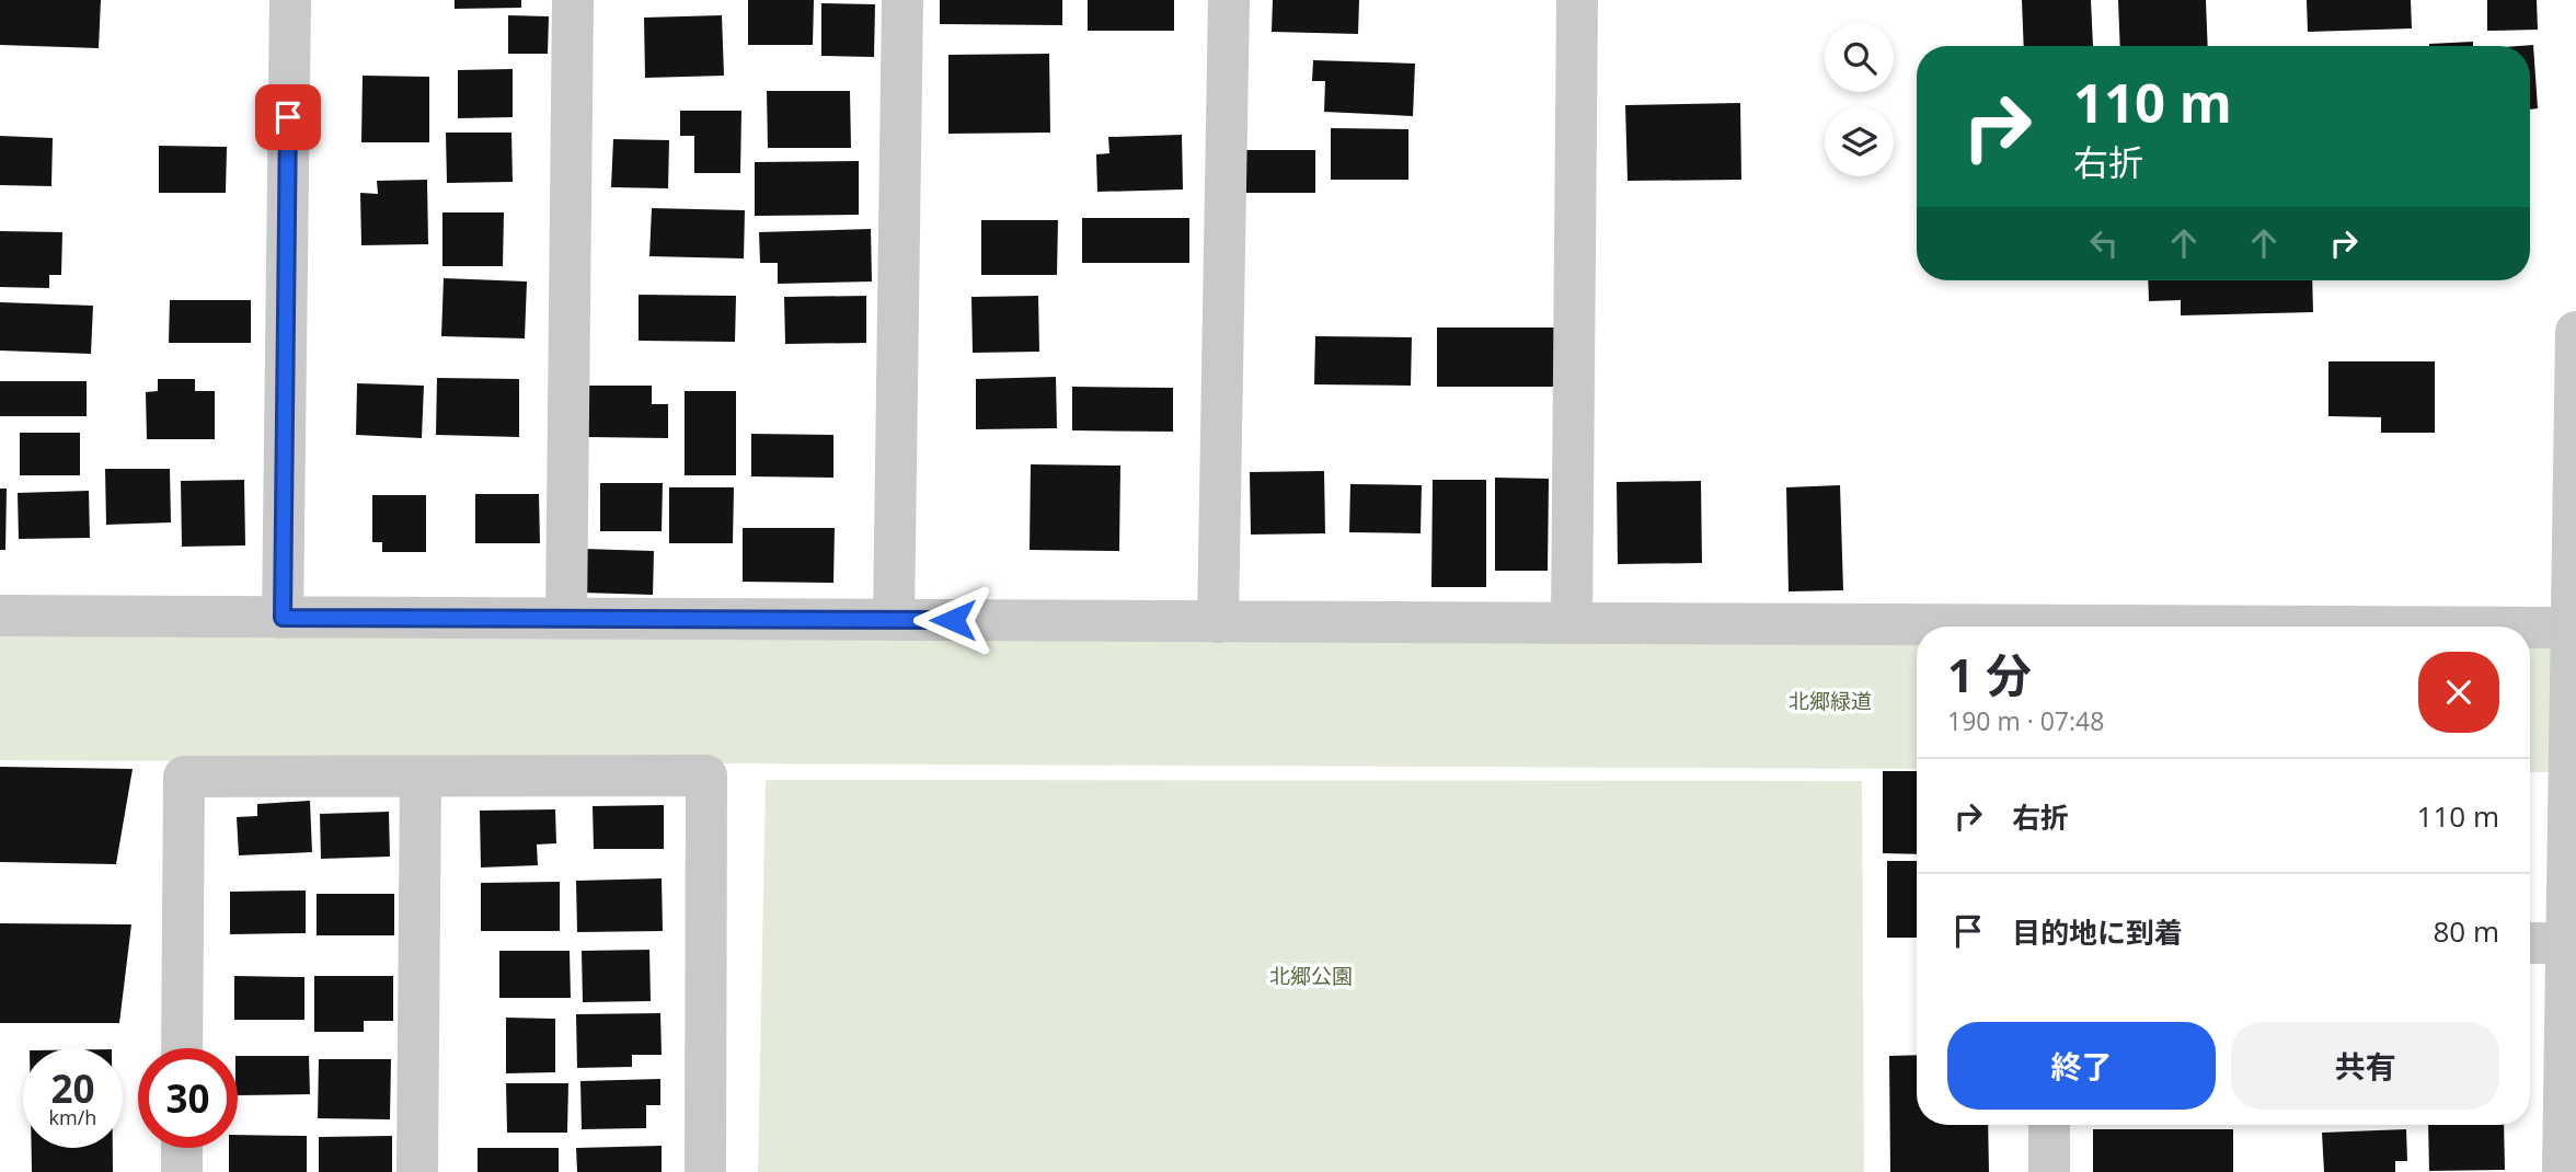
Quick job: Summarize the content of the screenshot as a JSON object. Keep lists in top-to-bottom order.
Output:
{
  "parks": ["北郷緑道", "北郷公園"],
  "page": {
    "turn": ["110 m", "右折"],
    "heading": ["1 分", "190 m · 07:48"],
    "list": [
      {
        "name": "右折",
        "value": "110 m"
      },
      {
        "name": "目的地に到着",
        "value": "80 m"
      }
    ],
    "buttons": ["終了", "共有"],
    "speed": "20 km/h",
    "limit": "30"
  }
}
